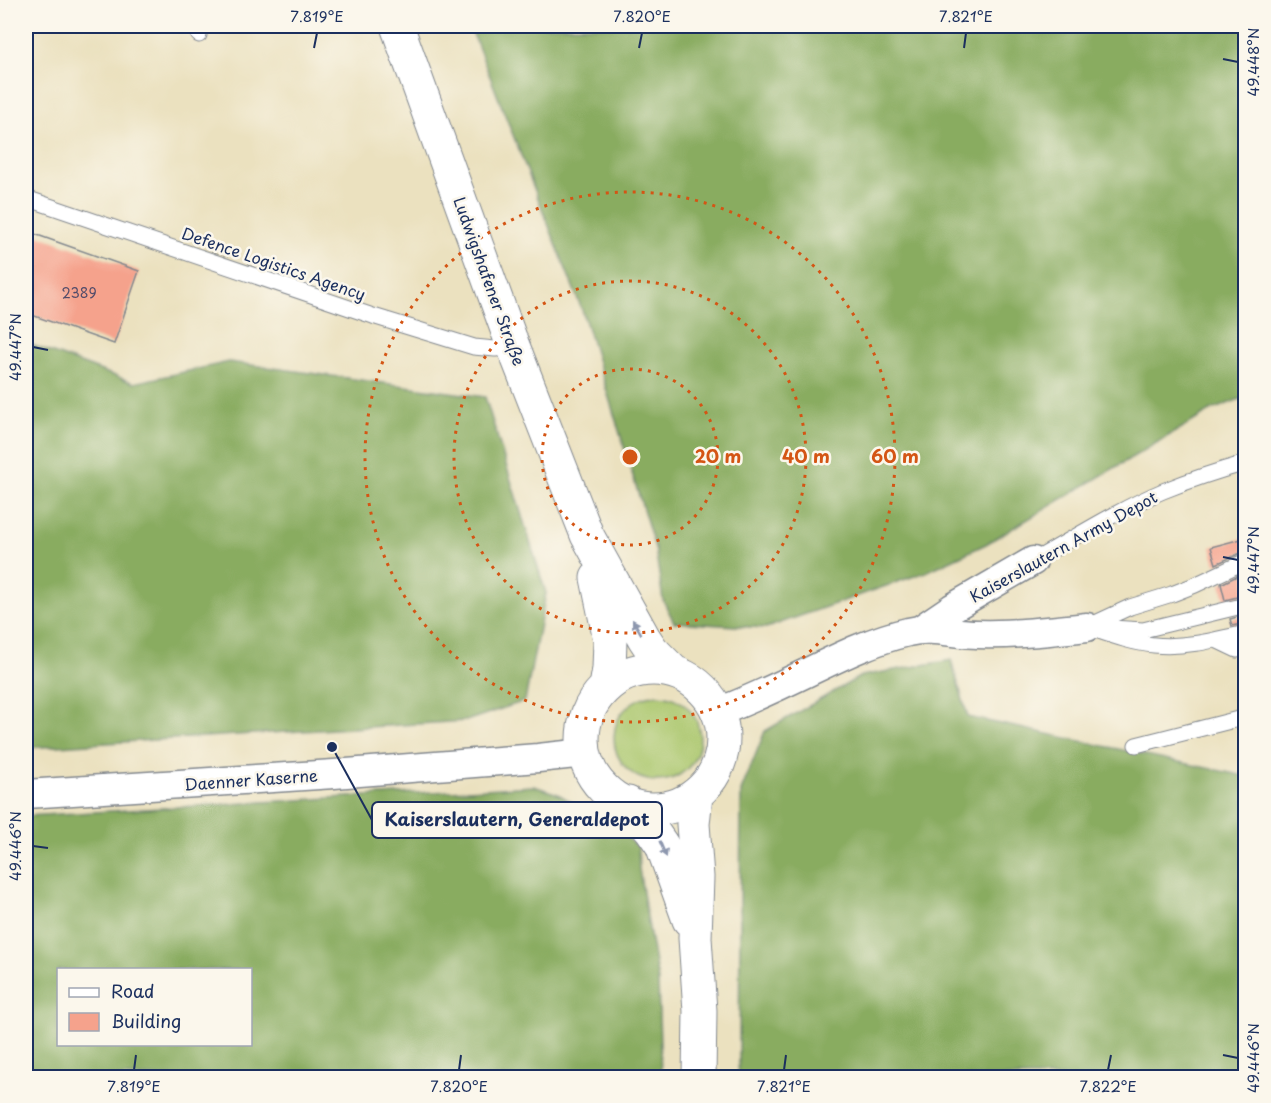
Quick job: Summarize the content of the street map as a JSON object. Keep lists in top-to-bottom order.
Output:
{
  "streets": {
    "street": ["Ludwigshafener Straße", "Kaiserslautern Army Depot", "Daenner Kaserne"],
    "lane": ["Defence Logistics Agency"]
  },
  "crossings": [
    ["Defence Logistics Agency", "Ludwigshafener Straße"],
    ["Ludwigshafener Straße", "Kaiserslautern Army Depot"],
    ["Ludwigshafener Straße", "Daenner Kaserne"],
    ["Kaiserslautern Army Depot", "Daenner Kaserne"]
  ],
  "places": ["Kaiserslautern, Generaldepot"],
  "house_numbers": ["2389"],
  "legend": ["Road", "Building"],
  "coordinates": [
    "7.819°E",
    "7.820°E",
    "7.821°E",
    "49.448°N",
    "49.447°N",
    "49.446°N",
    "7.822°E"
  ],
  "rings": ["20 m", "40 m", "60 m"]
}
